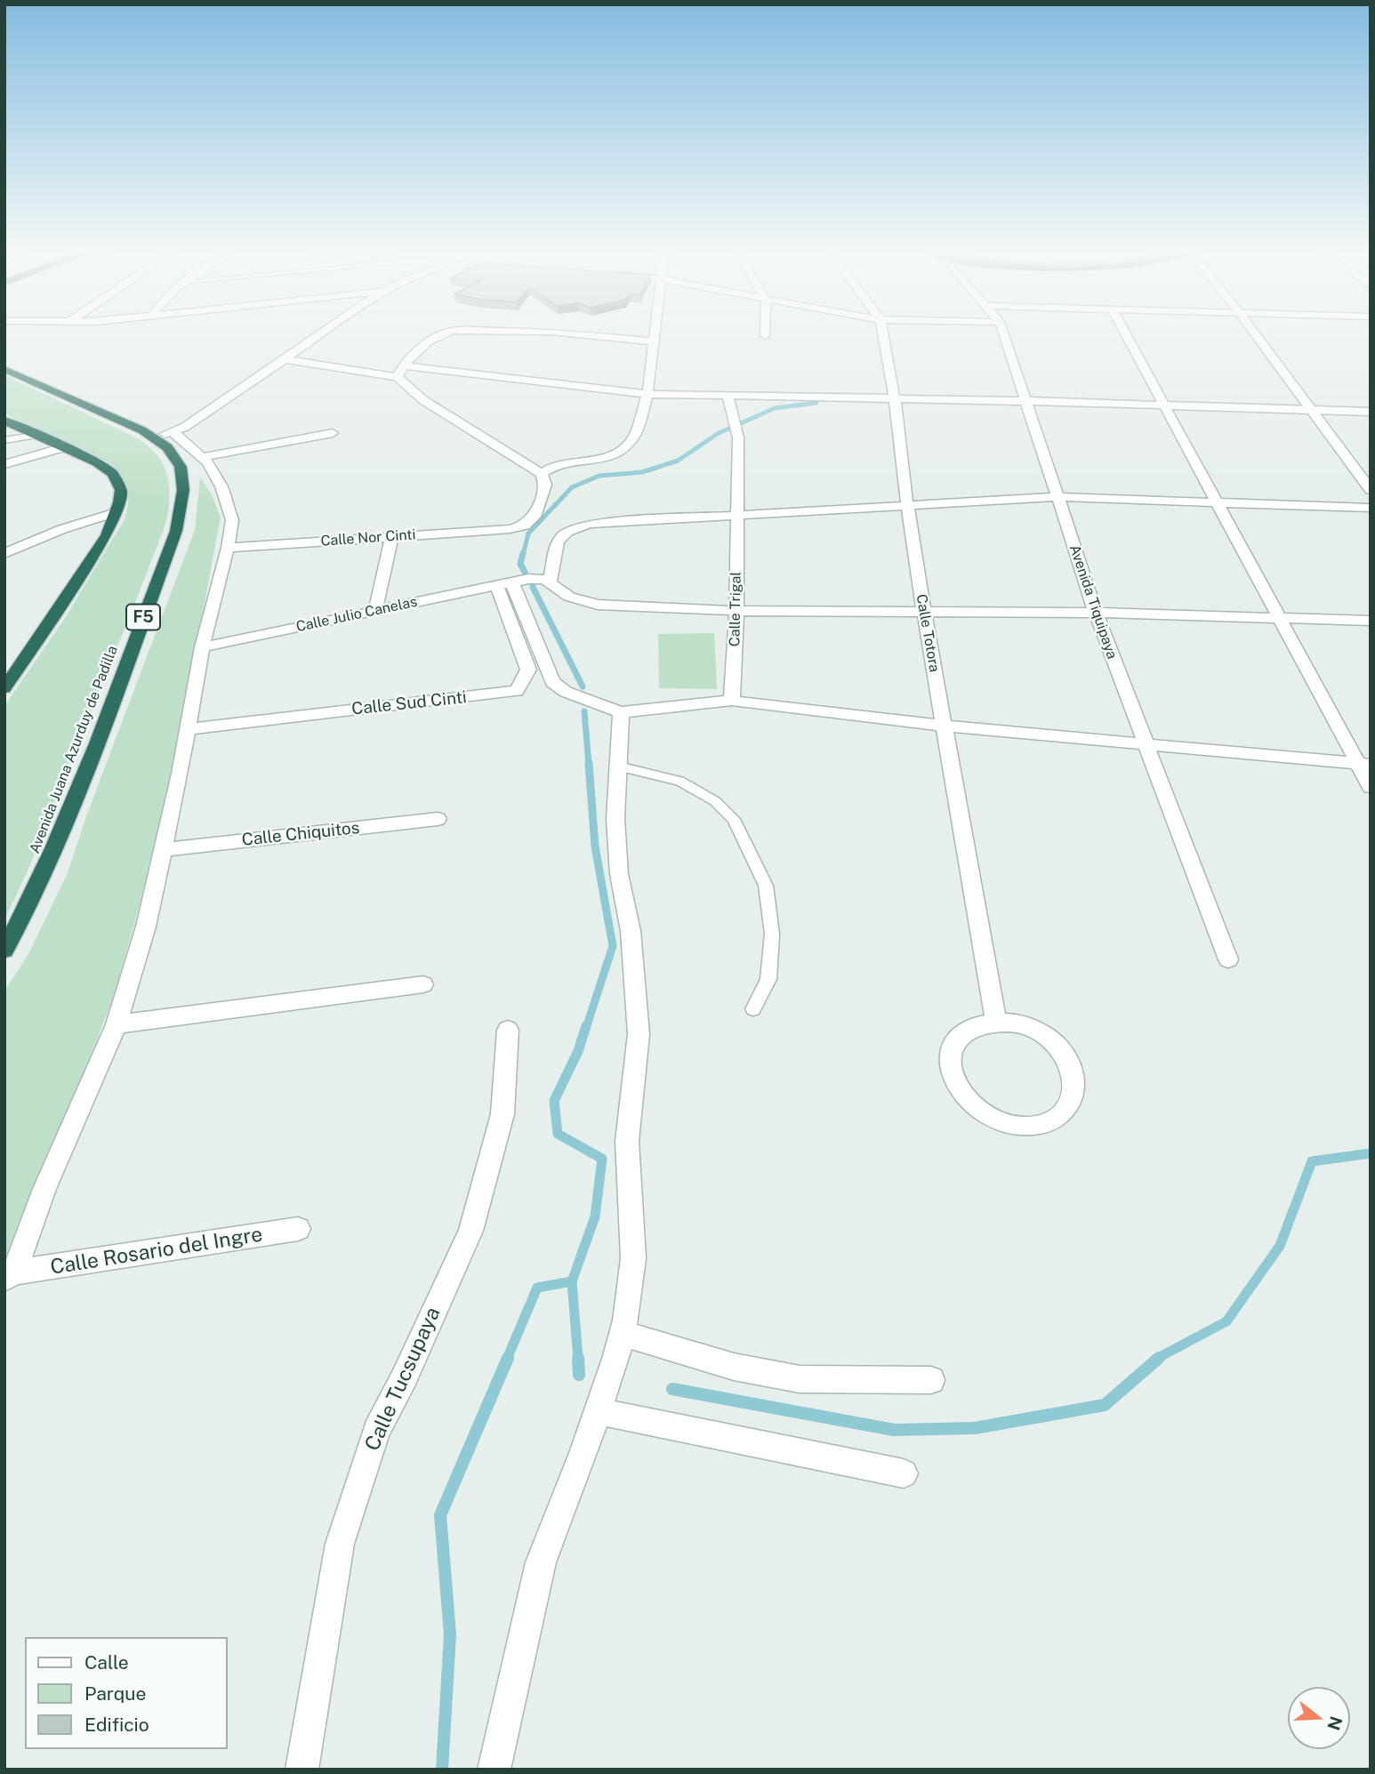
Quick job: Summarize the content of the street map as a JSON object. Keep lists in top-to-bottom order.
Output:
{
  "streets": {
    "highway": ["F5", "Avenida Juana Azurduy de Padilla"],
    "street": [
      "Calle Nor Cinti",
      "Avenida Tiquipaya",
      "Calle Trigal",
      "Calle Julio Canelas",
      "Calle Totora",
      "Calle Sud Cinti",
      "Calle Chiquitos",
      "Calle Rosario del Ingre",
      "Calle Tucsupaya"
    ]
  },
  "crossings": [
    ["Calle Julio Canelas", "Calle Sud Cinti"]
  ],
  "legend": ["Calle", "Parque", "Edificio"],
  "north": "right"
}
